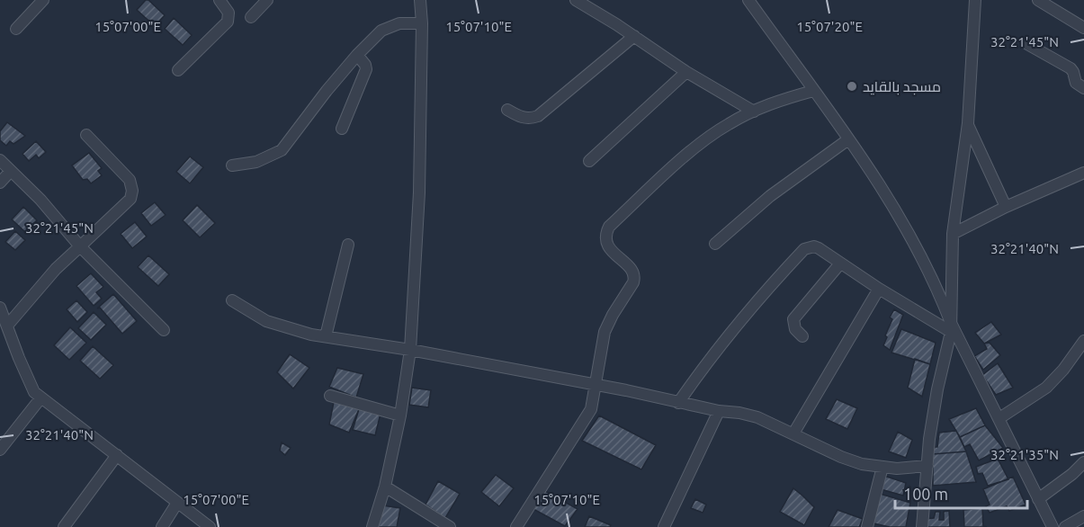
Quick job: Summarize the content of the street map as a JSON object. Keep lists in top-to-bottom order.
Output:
{
  "places": ["مسجد بالقايد"],
  "scale_bar": "100 m",
  "coordinates": [
    "15°07'20\"E",
    "15°07'00\"E",
    "15°07'10\"E",
    "32°21'45\"N",
    "32°21'40\"N",
    "32°21'35\"N"
  ]
}
